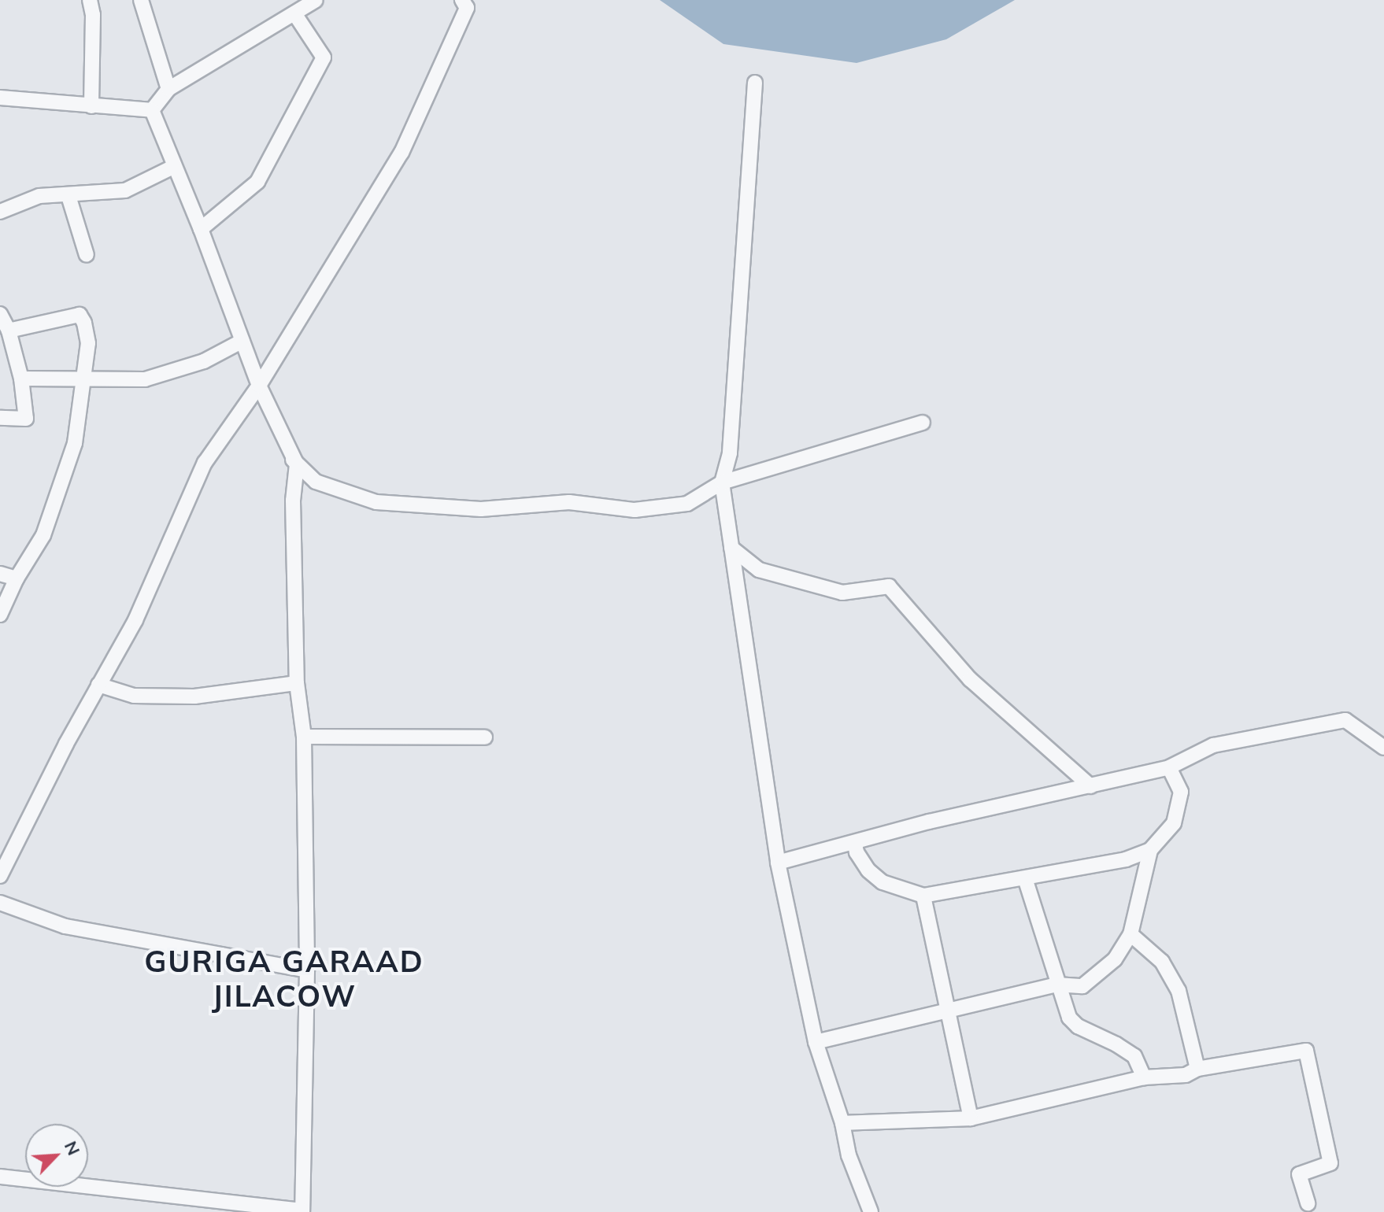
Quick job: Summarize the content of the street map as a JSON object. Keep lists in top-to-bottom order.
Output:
{
  "districts": ["GURIGA GARAAD JILACOW"],
  "north": "top right"
}
